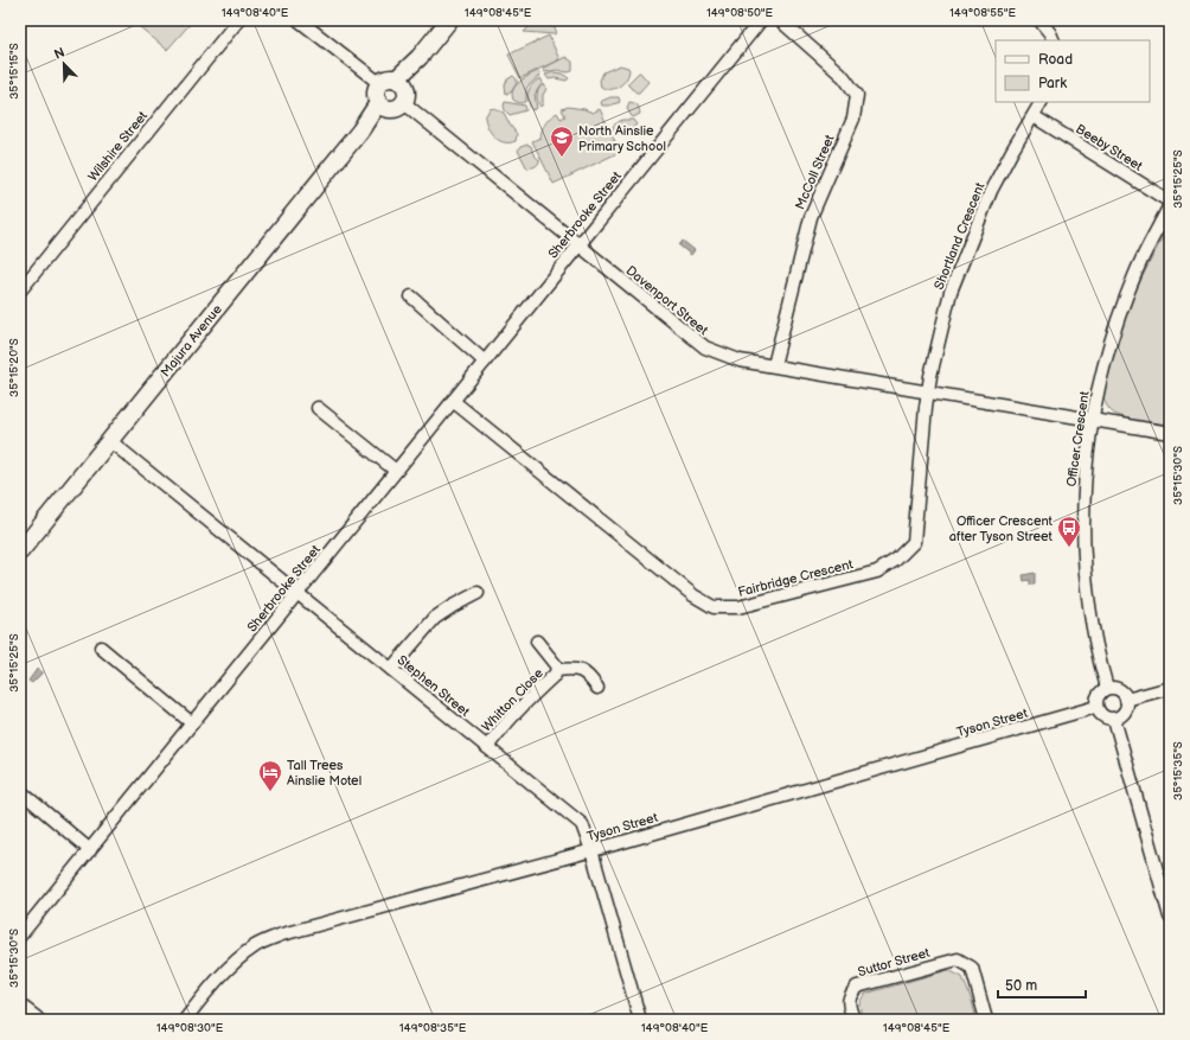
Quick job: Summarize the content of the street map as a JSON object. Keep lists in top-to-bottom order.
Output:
{
  "streets": {
    "main road": ["Majura Avenue"],
    "street": [
      "Wilshire Street",
      "Beeby Street",
      "McColl Street",
      "Sherbrooke Street",
      "Shortland Crescent",
      "Davenport Street",
      "Officer Crescent",
      "Fairbridge Crescent",
      "Stephen Street",
      "Whitton Close",
      "Tyson Street",
      "Suttor Street"
    ]
  },
  "crossings": [
    ["Beeby Street", "Shortland Crescent"],
    ["McColl Street", "Davenport Street"],
    ["Sherbrooke Street", "Davenport Street"],
    ["Sherbrooke Street", "Fairbridge Crescent"],
    ["Sherbrooke Street", "Stephen Street"],
    ["Shortland Crescent", "Davenport Street"],
    ["Shortland Crescent", "Fairbridge Crescent"],
    ["Davenport Street", "Majura Avenue"],
    ["Davenport Street", "Officer Crescent"],
    ["Davenport Street", "Fairbridge Crescent"],
    ["Majura Avenue", "Stephen Street"],
    ["Officer Crescent", "Tyson Street"],
    ["Stephen Street", "Whitton Close"],
    ["Stephen Street", "Tyson Street"]
  ],
  "places": {
    "school or university": ["North Ainslie Primary School"],
    "bus stop": ["Officer Crescent after Tyson Street"],
    "hotel": ["Tall Trees Ainslie Motel"]
  },
  "legend": ["Road", "Park"],
  "scale_bar": "50 m",
  "north": "top left",
  "coordinates": [
    "149°08'40\"E",
    "149°08'45\"E",
    "149°08'50\"E",
    "149°08'55\"E",
    "35°15'15\"S",
    "35°15'25\"S",
    "35°15'20\"S",
    "35°15'30\"S",
    "35°15'35\"S",
    "149°08'30\"E",
    "149°08'35\"E"
  ]
}
